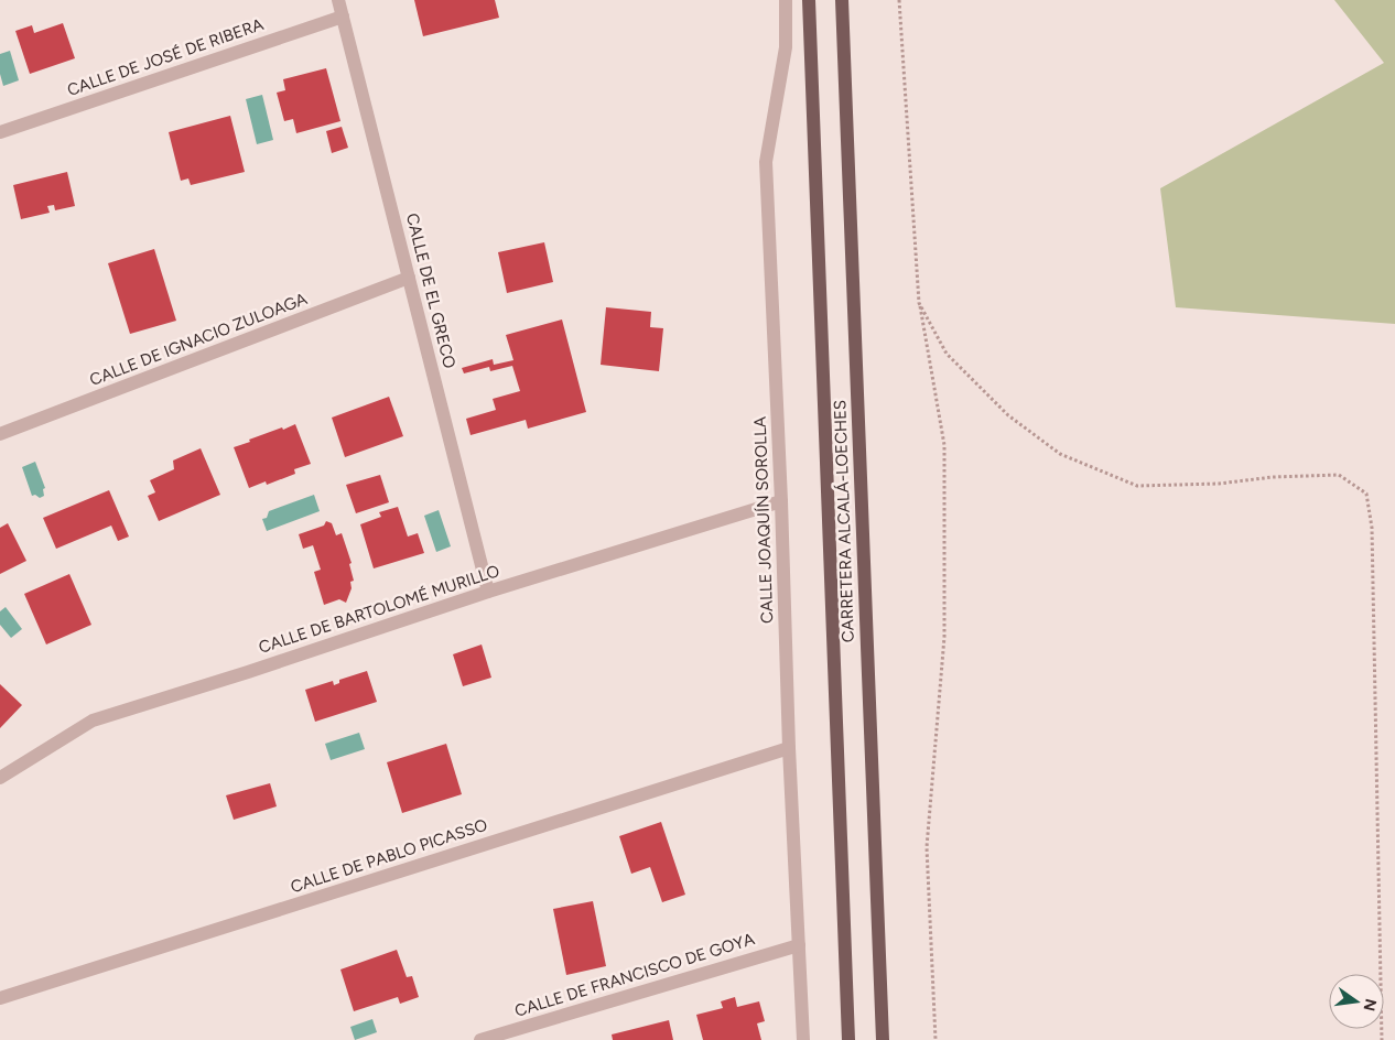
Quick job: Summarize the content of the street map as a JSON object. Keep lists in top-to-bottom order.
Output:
{
  "streets": {
    "main road": ["CARRETERA ALCALÁ-LOECHES"],
    "street": [
      "CALLE DE JOSÉ DE RIBERA",
      "CALLE DE EL GRECO",
      "CALLE DE IGNACIO ZULOAGA",
      "CALLE JOAQUÍN SOROLLA",
      "CALLE DE BARTOLOMÉ MURILLO",
      "CALLE DE PABLO PICASSO",
      "CALLE DE FRANCISCO DE GOYA"
    ]
  },
  "crossings": [
    ["CALLE DE JOSÉ DE RIBERA", "CALLE DE EL GRECO"],
    ["CALLE DE EL GRECO", "CALLE DE IGNACIO ZULOAGA"],
    ["CALLE DE EL GRECO", "CALLE DE BARTOLOMÉ MURILLO"],
    ["CALLE JOAQUÍN SOROLLA", "CALLE DE BARTOLOMÉ MURILLO"],
    ["CALLE JOAQUÍN SOROLLA", "CALLE DE PABLO PICASSO"],
    ["CALLE JOAQUÍN SOROLLA", "CALLE DE FRANCISCO DE GOYA"]
  ],
  "north": "right"
}
